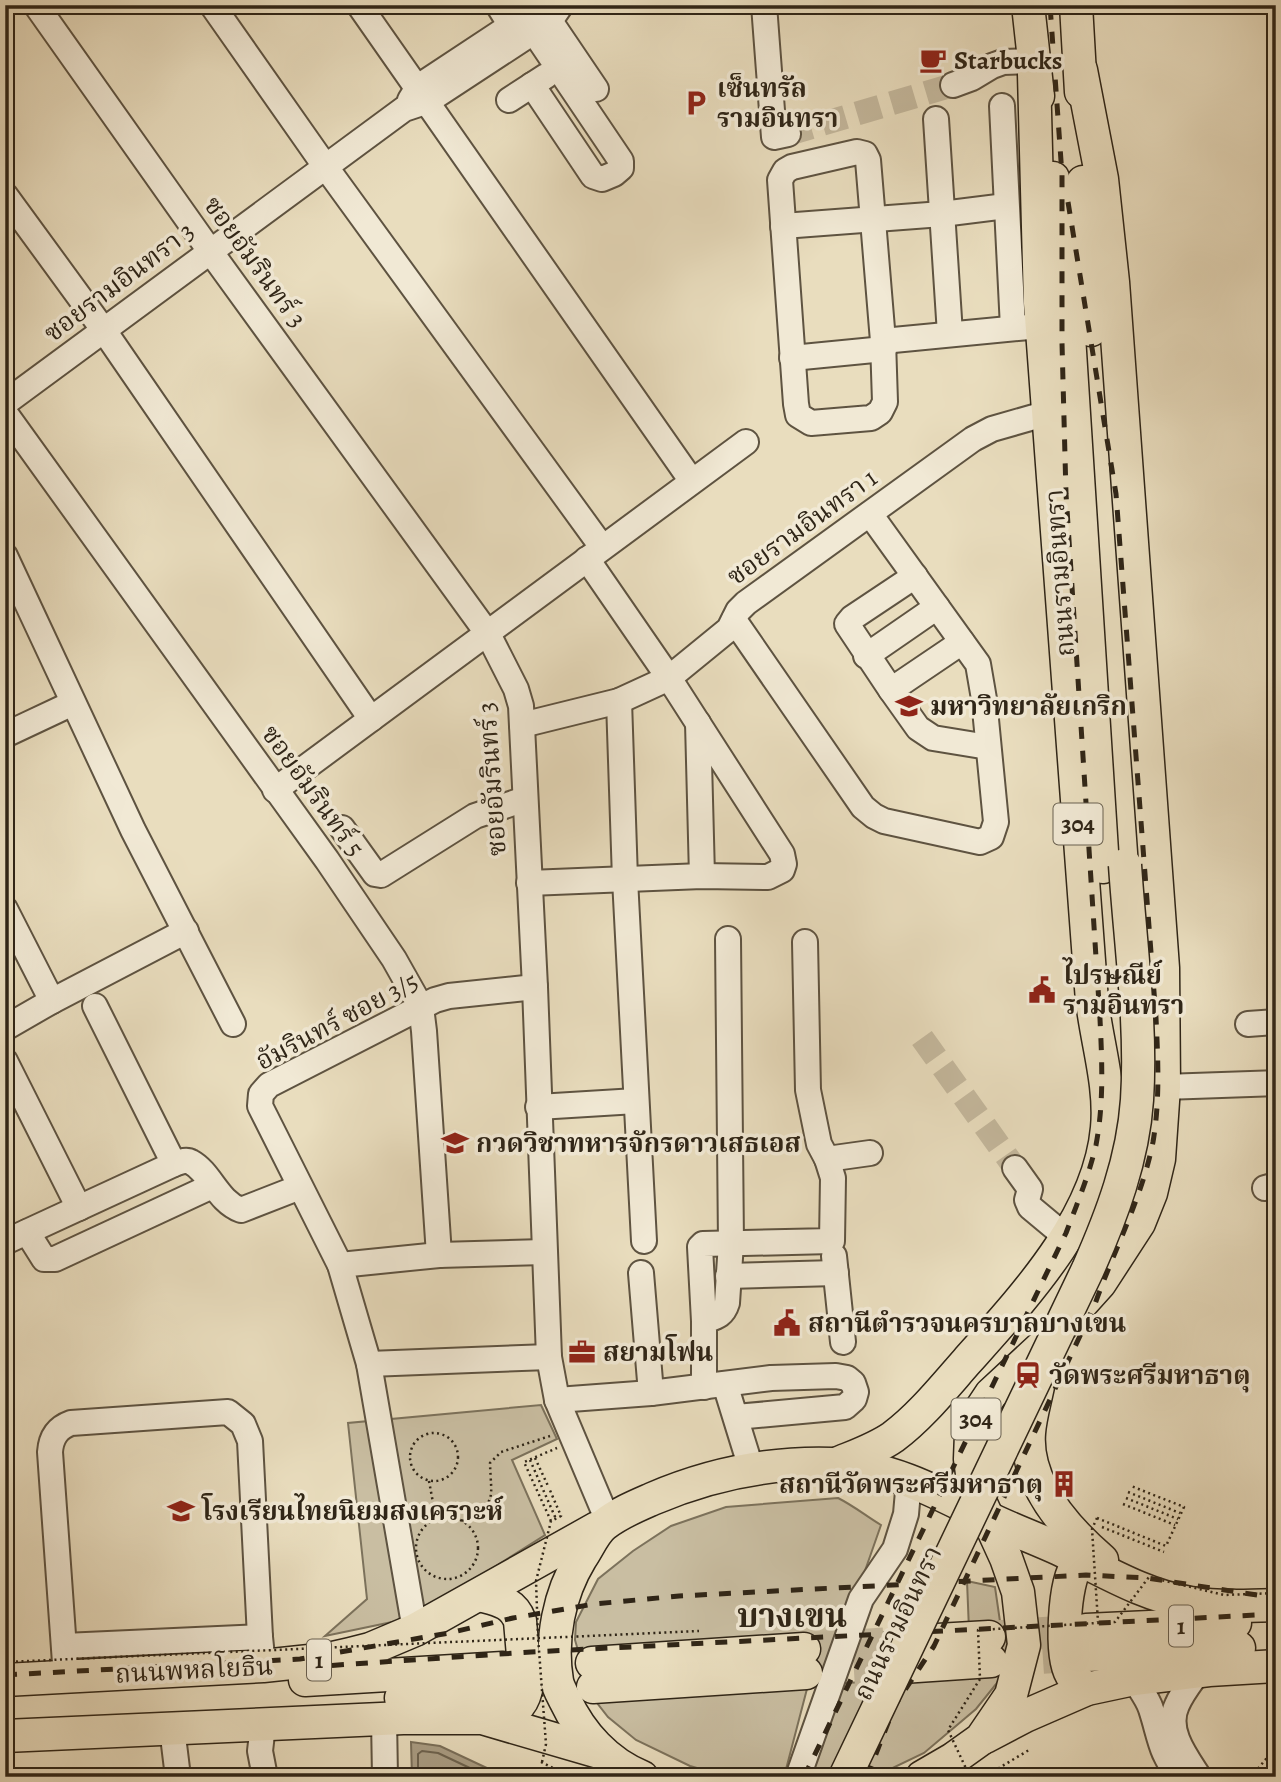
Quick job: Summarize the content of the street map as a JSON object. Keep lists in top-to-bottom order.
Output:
{
  "streets": {
    "main road": [
      "ถนนรามอินทรา",
      "304",
      "1",
      "ถนนพหลโยธิน"
    ],
    "street": [
      "ซอยอัมรินทร์ 3",
      "ซอยรามอินทรา 3",
      "ซอยรามอินทรา 1",
      "ซอยอัมรินทร์ 5",
      "อัมรินทร์ ซอย 3/5"
    ]
  },
  "crossings": [
    ["ซอยอัมรินทร์ 3", "ซอยรามอินทรา 3"],
    ["ซอยอัมรินทร์ 3", "ซอยรามอินทรา 1"],
    ["ซอยอัมรินทร์ 3", "อัมรินทร์ ซอย 3/5"],
    ["ซอยอัมรินทร์ 3", "ถนนพหลโยธิน"],
    ["ซอยรามอินทรา 1", "ถนนรามอินทรา"],
    ["ถนนรามอินทรา", "1"],
    ["ถนนรามอินทรา", "ถนนพหลโยธิน"],
    ["ซอยอัมรินทร์ 5", "อัมรินทร์ ซอย 3/5"]
  ],
  "districts": ["บางเขน"],
  "places": {
    "cafe": ["Starbucks"],
    "parking": ["เซ็นทรัล รามอินทรา"],
    "school or university": ["มหาวิทยาลัยเกริก", "กวดวิชาทหารจักรดาวเสธเอส", "โรงเรียนไทยนิยมสงเคราะห์"],
    "public building": ["ไปรษณีย์ รามอินทรา", "สถานีตำรวจนครบาลบางเขน"],
    "office": ["สยามโฟน"],
    "station": ["วัดพระศรีมหาธาตุ"],
    "building": ["สถานีวัดพระศรีมหาธาตุ"]
  }
}
